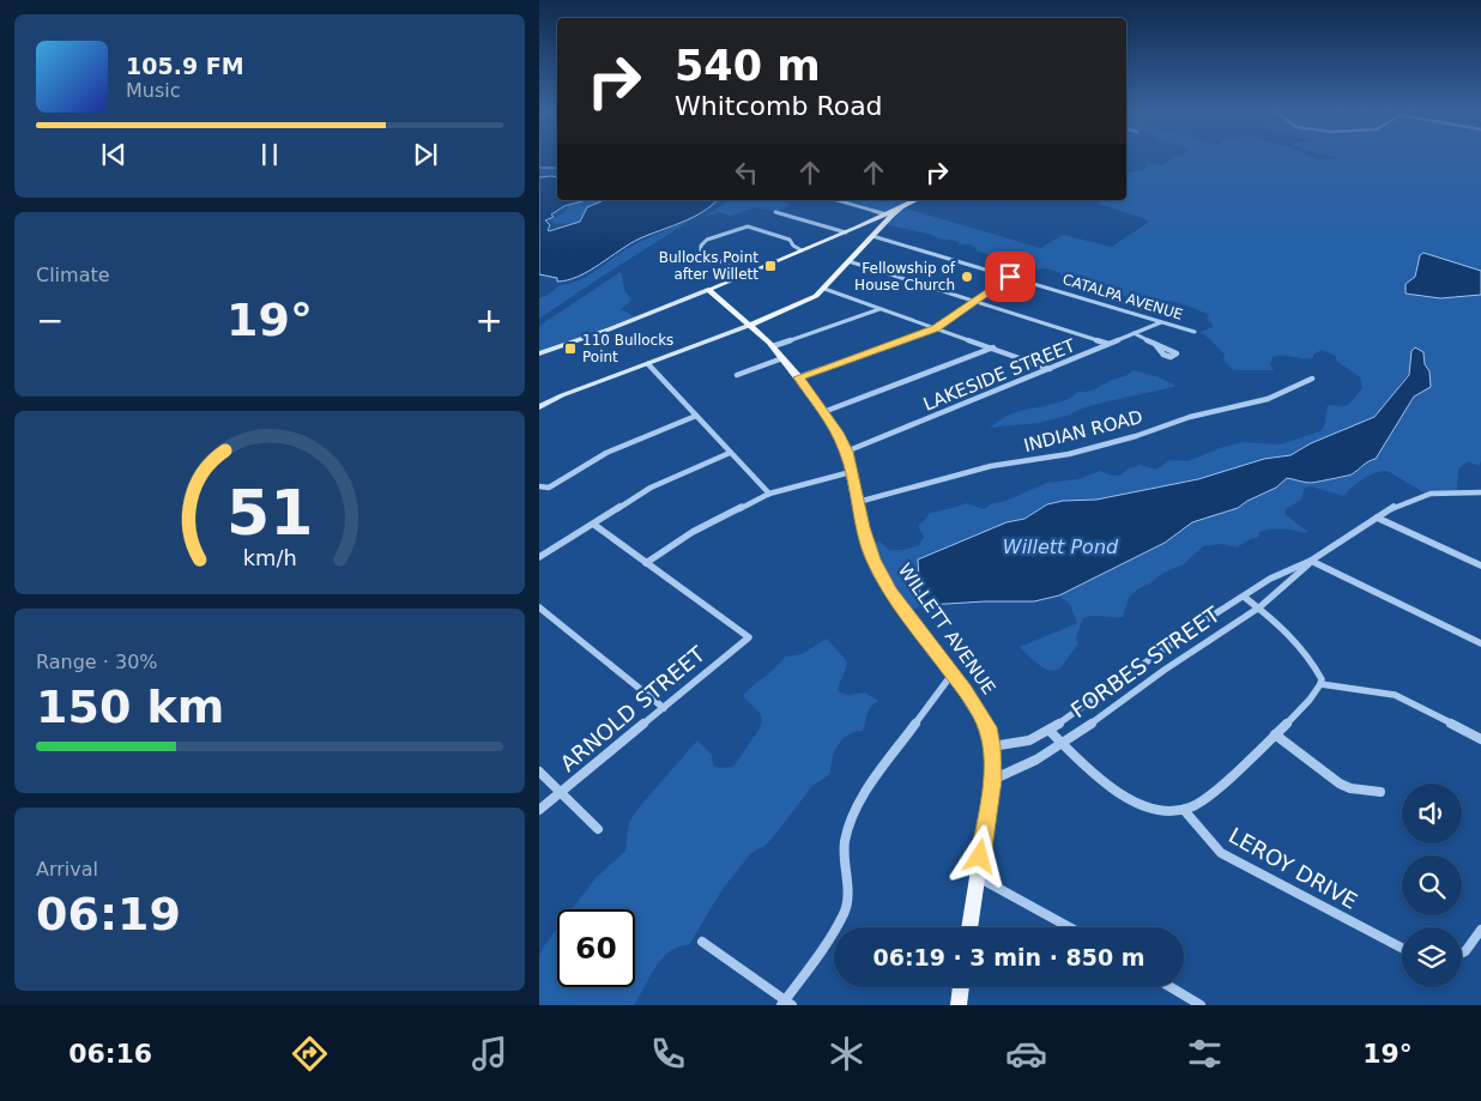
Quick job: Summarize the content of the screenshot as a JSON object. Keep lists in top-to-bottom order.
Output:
{
  "streets": {
    "main road": ["WILLETT AVENUE"],
    "street": [
      "CATALPA AVENUE",
      "LAKESIDE STREET",
      "INDIAN ROAD",
      "FORBES STREET",
      "ARNOLD STREET",
      "LEROY DRIVE"
    ]
  },
  "crossings": [
    ["CATALPA AVENUE", "LAKESIDE STREET"],
    ["LAKESIDE STREET", "WILLETT AVENUE"],
    ["INDIAN ROAD", "WILLETT AVENUE"],
    ["WILLETT AVENUE", "FORBES STREET"]
  ],
  "water": ["Willett Pond"],
  "places": {
    "transit": ["Bullocks Point after Willett", "110 Bullocks Point"],
    "other": ["Fellowship of House Church"]
  },
  "page": {
    "turn": ["540 m", "Whitcomb Road"],
    "song": ["105.9 FM", "Music"],
    "tile": [
      "Climate",
      ["Range · 30%", "150 km"],
      ["Arrival", "06:19"]
    ],
    "heat": ["−", "19°", "+"],
    "limit": "60",
    "trip": "06:19 · 3 min · 850 m",
    "tabs": ["06:16", "19°"],
    "gauge": ["51", "km/h"]
  }
}
